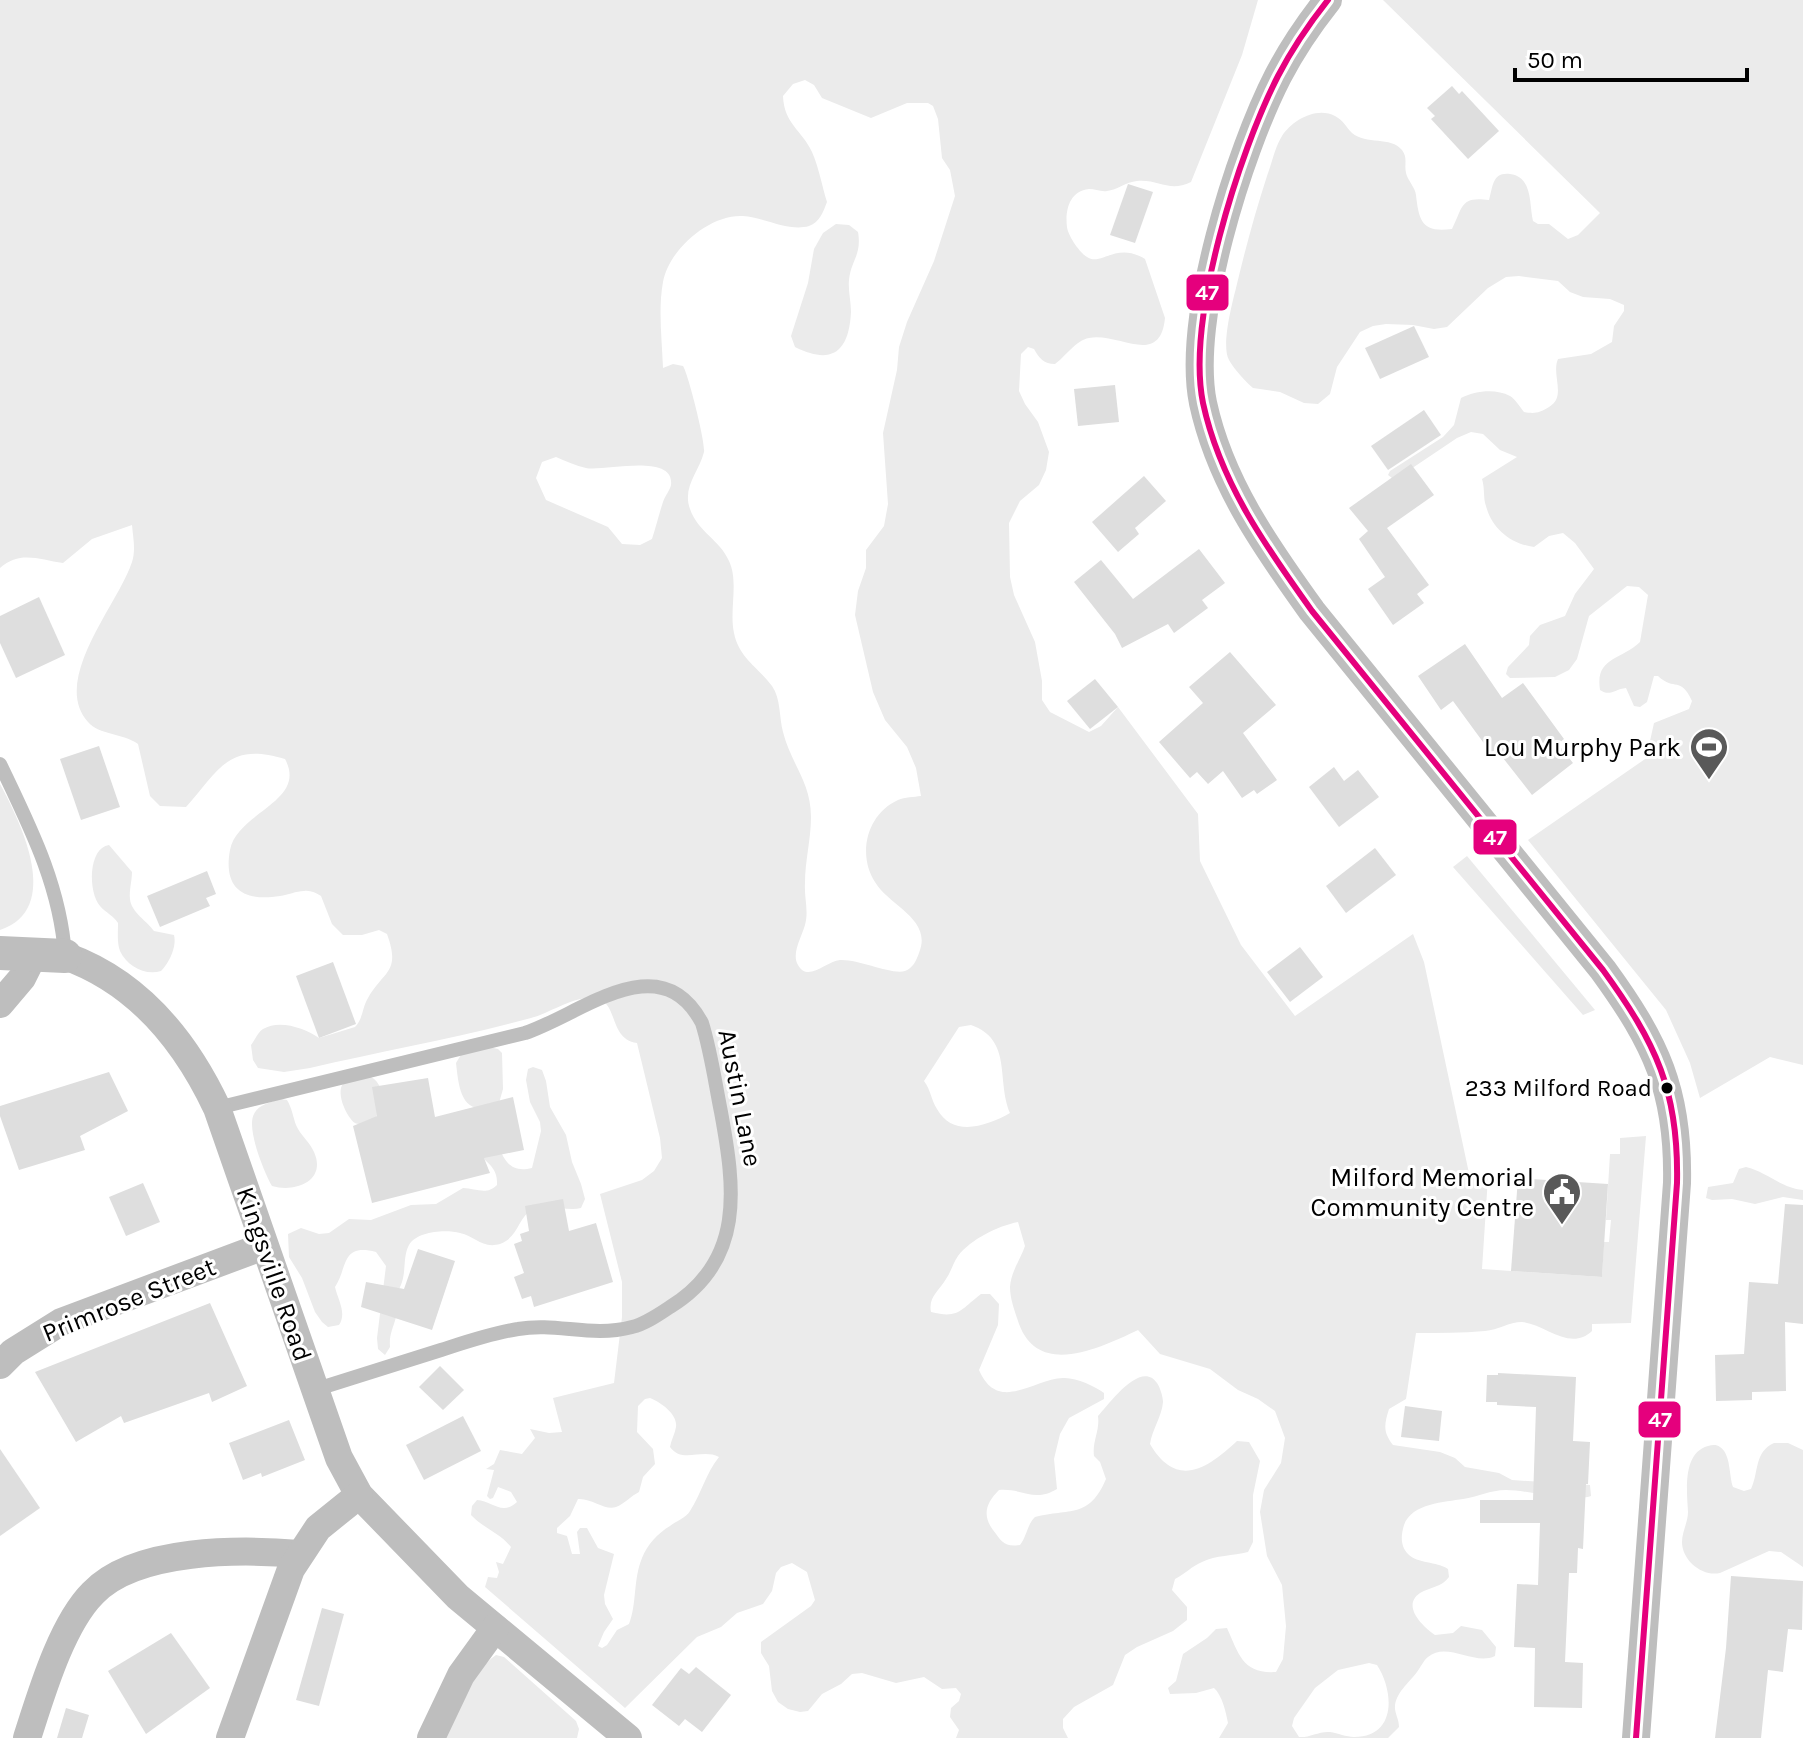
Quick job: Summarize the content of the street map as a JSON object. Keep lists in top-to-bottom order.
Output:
{
  "streets": {
    "street": ["Kingsville Road", "Primrose Street"],
    "lane": ["Austin Lane"]
  },
  "crossings": [
    ["Austin Lane", "Kingsville Road"],
    ["Kingsville Road", "Primrose Street"]
  ],
  "places": {
    "sports": ["Lou Murphy Park"],
    "other": ["233 Milford Road"],
    "public building": ["Milford Memorial Community Centre"]
  },
  "lines": ["transit line 47"],
  "scale_bar": "50 m"
}
